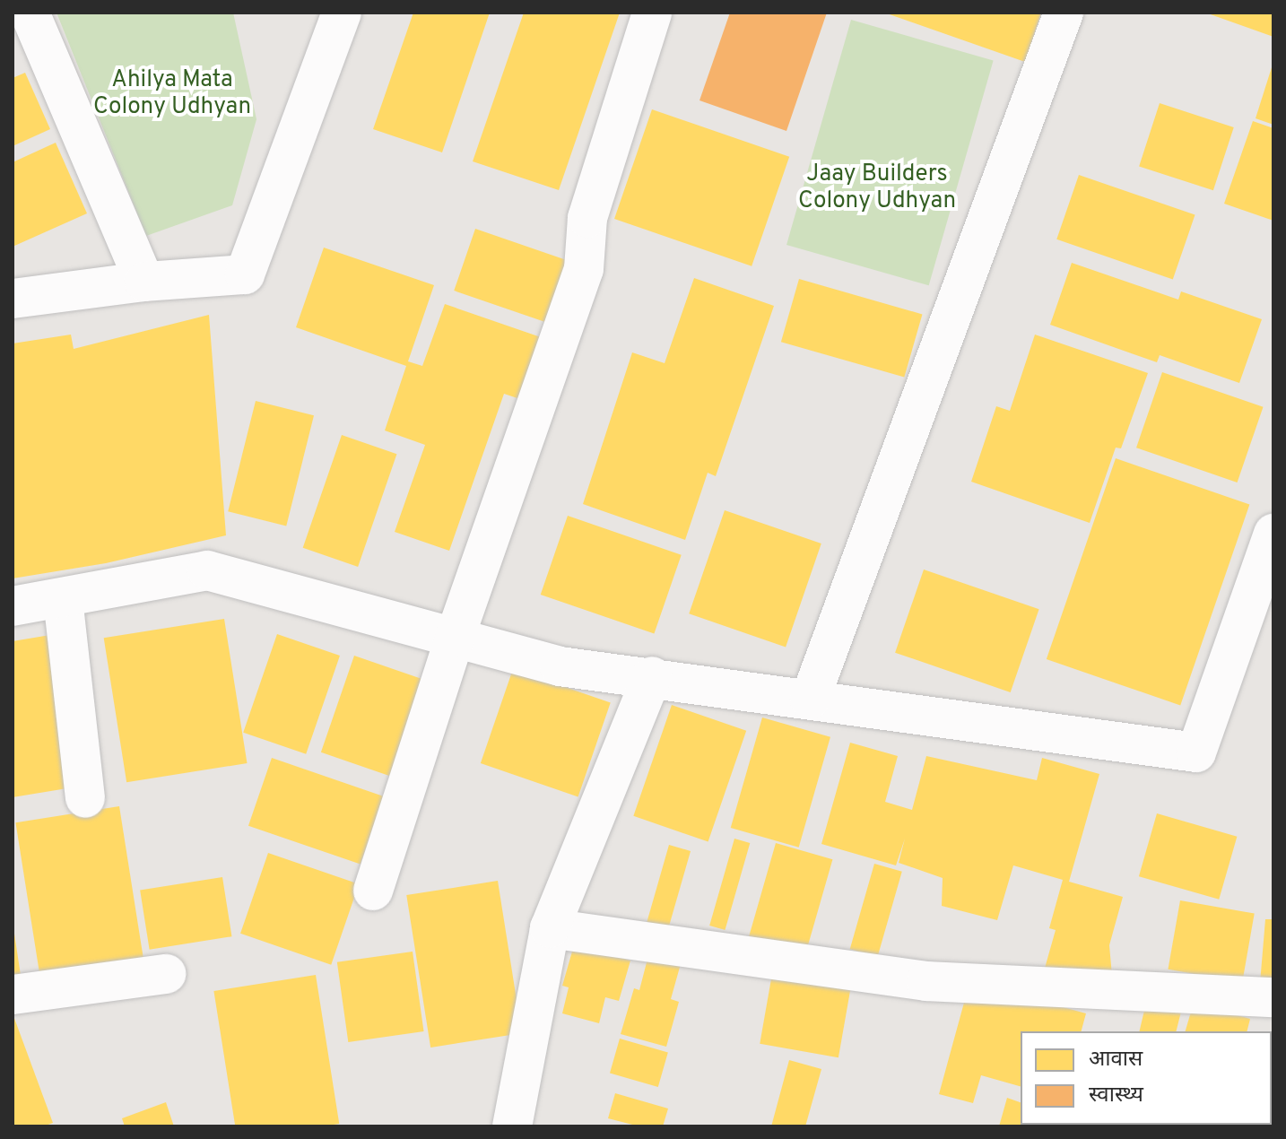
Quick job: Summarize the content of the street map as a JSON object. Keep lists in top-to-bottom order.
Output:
{
  "parks": ["Ahilya Mata Colony Udhyan", "Jaay Builders Colony Udhyan"],
  "legend": ["आवास", "स्वास्थ्य"]
}
